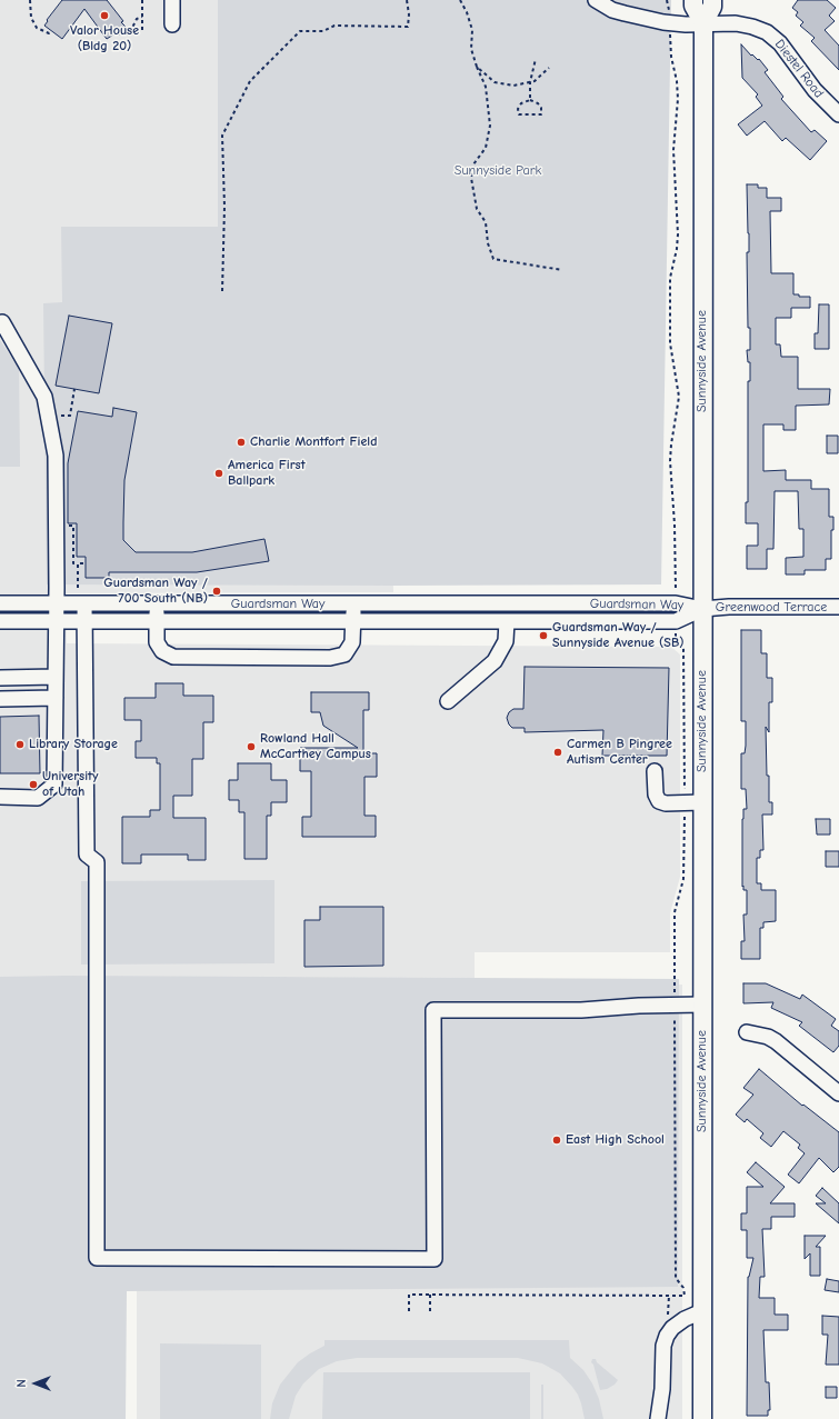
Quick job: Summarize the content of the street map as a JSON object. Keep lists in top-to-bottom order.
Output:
{
  "streets": {
    "main road": ["Sunnyside Avenue"],
    "street": ["Diestel Road", "Guardsman Way", "Greenwood Terrace"]
  },
  "crossings": [
    ["Diestel Road", "Sunnyside Avenue"],
    ["Sunnyside Avenue", "Guardsman Way"],
    ["Sunnyside Avenue", "Greenwood Terrace"],
    ["Guardsman Way", "Greenwood Terrace"]
  ],
  "parks": ["Sunnyside Park"],
  "places": [
    "Valor House (Bldg 20)",
    "Charlie Montfort Field",
    "America First Ballpark",
    "Guardsman Way / 700 South (NB)",
    "Guardsman Way / Sunnyside Avenue (SB)",
    "Library Storage",
    "Rowland Hall McCarthey Campus",
    "Carmen B Pingree Autism Center",
    "University of Utah",
    "East High School"
  ],
  "north": "left"
}
